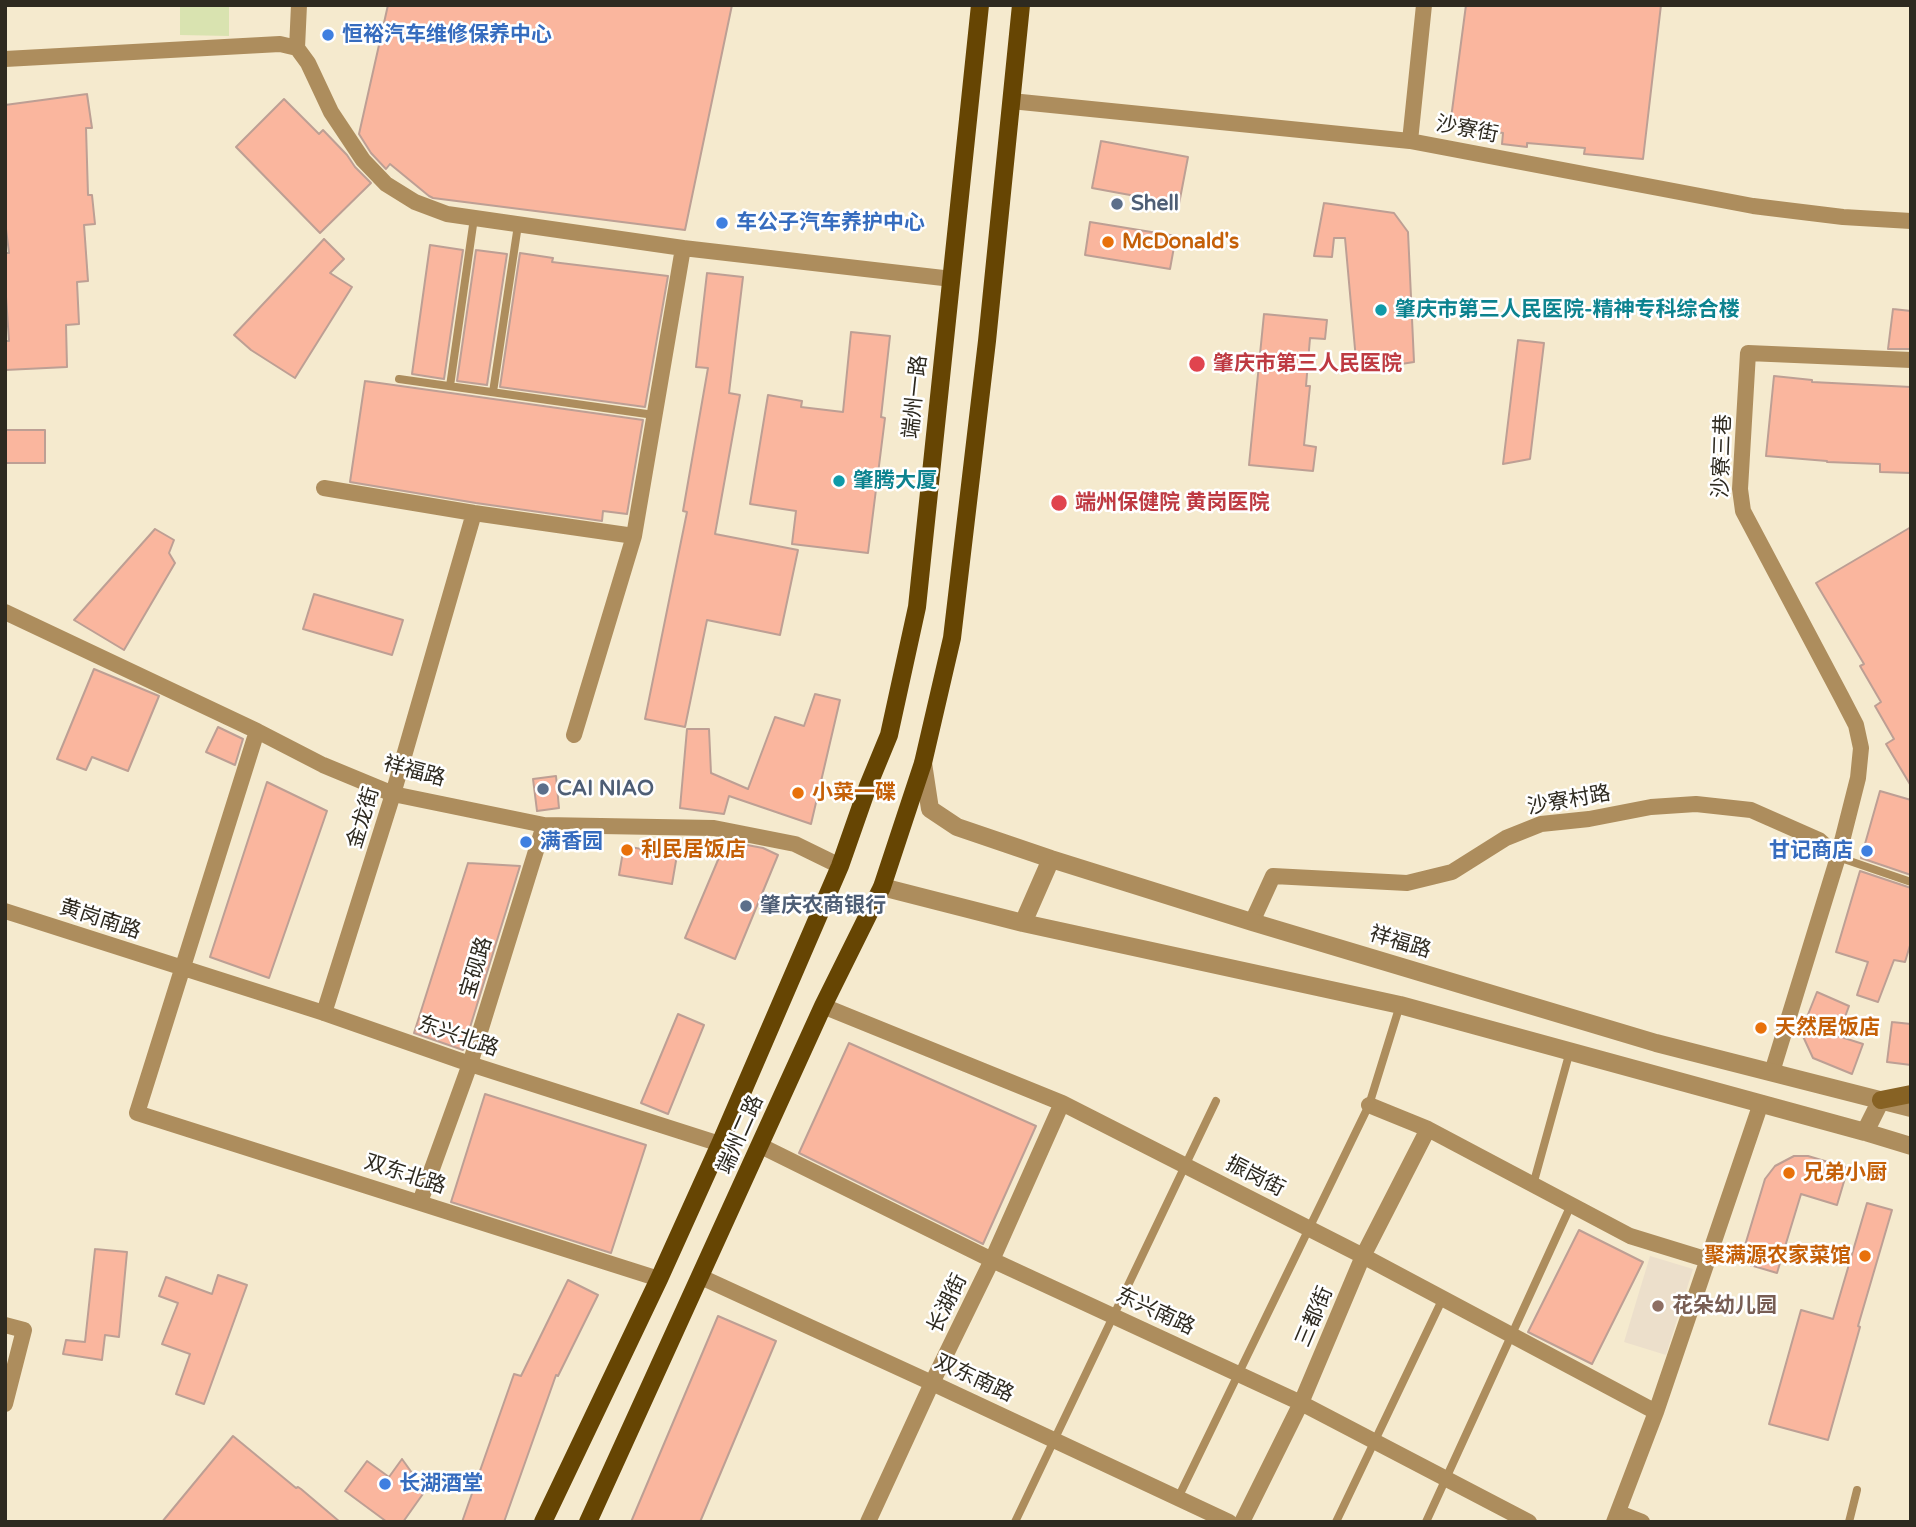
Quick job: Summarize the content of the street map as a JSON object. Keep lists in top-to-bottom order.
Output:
{
  "streets": {
    "main road": ["端州一路", "端州二路"],
    "street": [
      "沙寮街",
      "沙寮三巷",
      "祥福路",
      "沙寮村路",
      "金龙街",
      "黄岗南路",
      "宝砚路",
      "东兴北路",
      "双东北路",
      "振岗街",
      "长湖街",
      "东兴南路",
      "三都街",
      "双东南路"
    ]
  },
  "crossings": [
    ["端州一路", "祥福路"],
    ["端州一路", "端州二路"],
    ["沙寮三巷", "沙寮村路"],
    ["祥福路", "沙寮村路"],
    ["祥福路", "金龙街"],
    ["祥福路", "宝砚路"],
    ["祥福路", "端州二路"],
    ["金龙街", "东兴北路"],
    ["黄岗南路", "东兴北路"],
    ["黄岗南路", "双东北路"],
    ["宝砚路", "东兴北路"],
    ["宝砚路", "双东北路"],
    ["东兴北路", "端州二路"],
    ["东兴北路", "双东北路"],
    ["端州二路", "双东北路"],
    ["端州二路", "振岗街"],
    ["端州二路", "东兴南路"],
    ["端州二路", "双东南路"],
    ["振岗街", "长湖街"],
    ["振岗街", "三都街"],
    ["长湖街", "东兴南路"],
    ["长湖街", "双东南路"],
    ["东兴南路", "三都街"]
  ],
  "places": [
    "恒裕汽车维修保养中心",
    "Shell",
    "车公子汽车养护中心",
    "McDonald's",
    "肇庆市第三人民医院-精神专科综合楼",
    "肇庆市第三人民医院",
    "肇腾大厦",
    "端州保健院 黄岗医院",
    "CAI NIAO",
    "小菜一碟",
    "满香园",
    "利民居饭店",
    "甘记商店",
    "肇庆农商银行",
    "天然居饭店",
    "兄弟小厨",
    "聚满源农家菜馆",
    "花朵幼儿园",
    "长湖酒堂"
  ]
}
